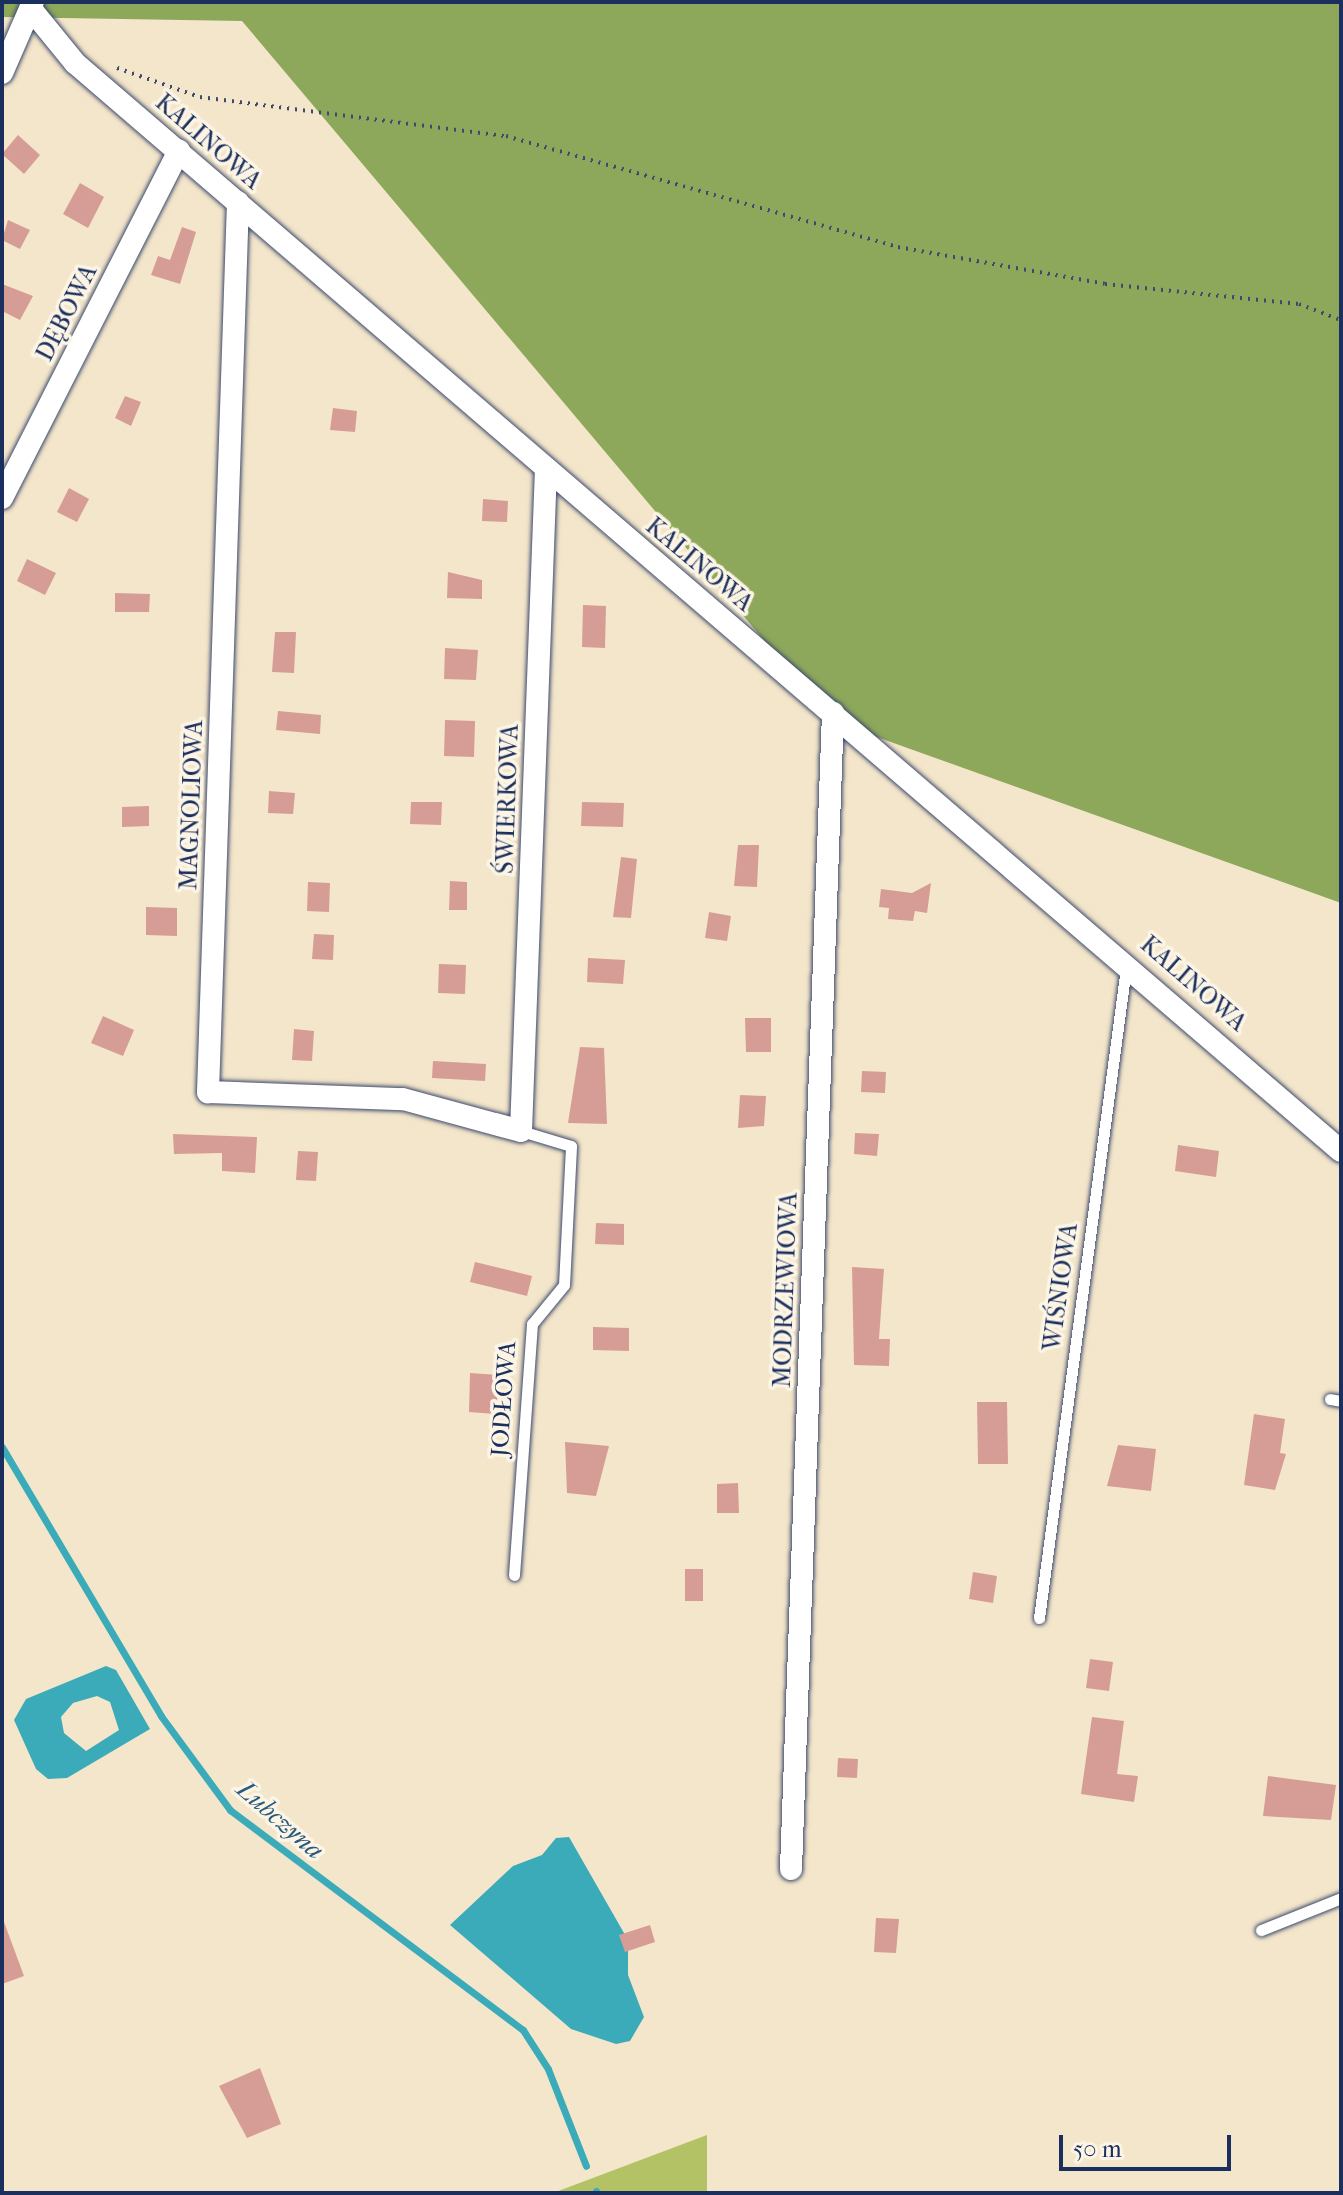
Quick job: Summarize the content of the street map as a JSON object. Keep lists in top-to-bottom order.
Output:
{
  "streets": {
    "street": [
      "KALINOWA",
      "DĘBOWA",
      "ŚWIERKOWA",
      "MAGNOLIOWA",
      "MODRZEWIOWA"
    ],
    "lane": ["WIŚNIOWA", "JODŁOWA"]
  },
  "crossings": [
    ["KALINOWA", "DĘBOWA"],
    ["KALINOWA", "ŚWIERKOWA"],
    ["KALINOWA", "MAGNOLIOWA"],
    ["KALINOWA", "WIŚNIOWA"],
    ["KALINOWA", "MODRZEWIOWA"],
    ["ŚWIERKOWA", "MAGNOLIOWA"],
    ["ŚWIERKOWA", "JODŁOWA"],
    ["MAGNOLIOWA", "JODŁOWA"]
  ],
  "water": ["Lubczyna"],
  "scale_bar": "50 m"
}
